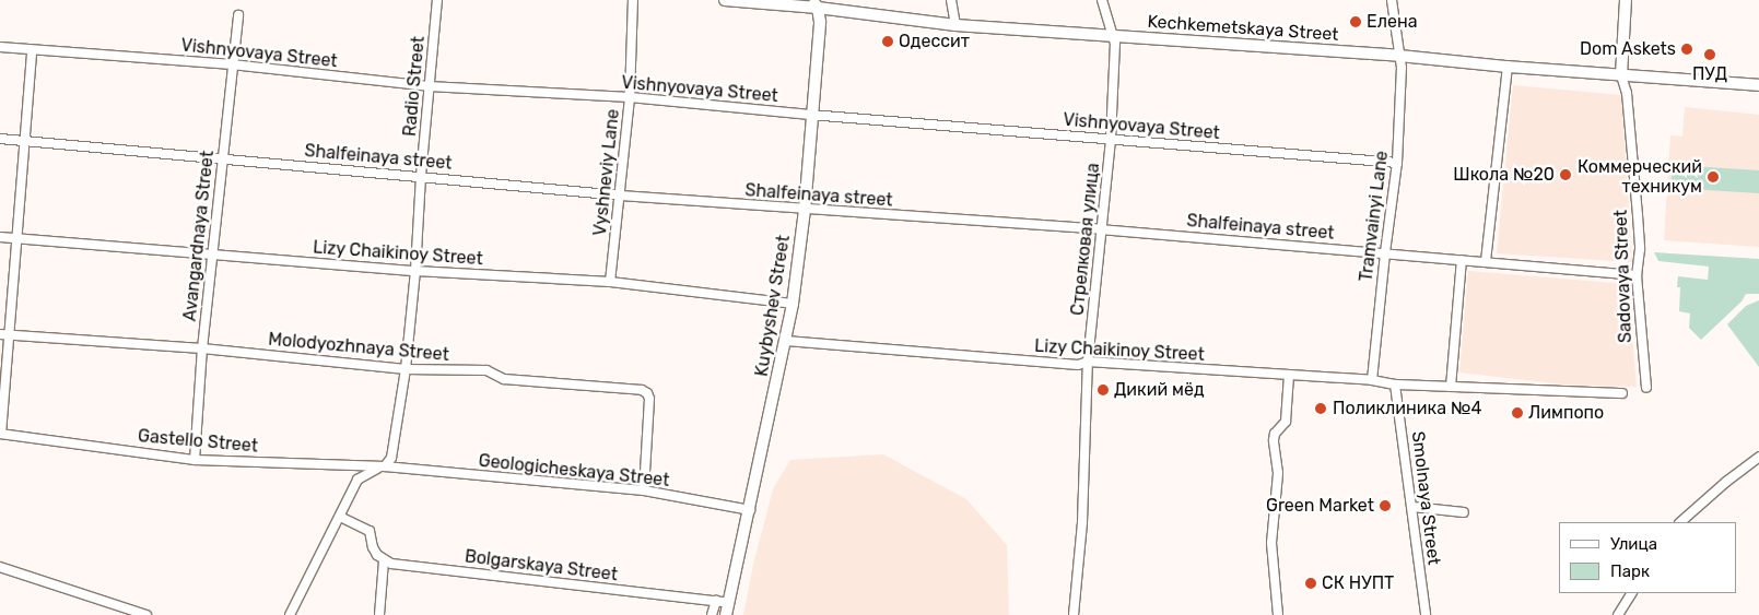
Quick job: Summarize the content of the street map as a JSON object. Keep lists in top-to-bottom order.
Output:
{
  "streets": {
    "main road": ["Kechkemetskaya Street", "Sadovaya Street", "Kuybyshev Street"],
    "street": [
      "Vishnyovaya Street",
      "Radio Street",
      "Shalfeinaya street",
      "Vyshneviy Lane",
      "Tramvainyi Lane",
      "Avangardnaya Street",
      "Стрелковая улица",
      "Lizy Chaikinoy Street",
      "Molodyozhnaya Street",
      "Gastello Street",
      "Geologicheskaya Street",
      "Smolnaya Street",
      "Bolgarskaya Street"
    ]
  },
  "crossings": [
    ["Kechkemetskaya Street", "Tramvainyi Lane"],
    ["Kechkemetskaya Street", "Стрелковая улица"],
    ["Kechkemetskaya Street", "Sadovaya Street"],
    ["Kechkemetskaya Street", "Kuybyshev Street"],
    ["Vishnyovaya Street", "Radio Street"],
    ["Vishnyovaya Street", "Vyshneviy Lane"],
    ["Vishnyovaya Street", "Tramvainyi Lane"],
    ["Vishnyovaya Street", "Avangardnaya Street"],
    ["Vishnyovaya Street", "Стрелковая улица"],
    ["Vishnyovaya Street", "Kuybyshev Street"],
    ["Radio Street", "Shalfeinaya street"],
    ["Radio Street", "Lizy Chaikinoy Street"],
    ["Radio Street", "Molodyozhnaya Street"],
    ["Radio Street", "Gastello Street"],
    ["Radio Street", "Geologicheskaya Street"],
    ["Shalfeinaya street", "Vyshneviy Lane"],
    ["Shalfeinaya street", "Tramvainyi Lane"],
    ["Shalfeinaya street", "Avangardnaya Street"],
    ["Shalfeinaya street", "Стрелковая улица"],
    ["Shalfeinaya street", "Sadovaya Street"],
    ["Shalfeinaya street", "Kuybyshev Street"],
    ["Vyshneviy Lane", "Lizy Chaikinoy Street"],
    ["Tramvainyi Lane", "Lizy Chaikinoy Street"],
    ["Avangardnaya Street", "Lizy Chaikinoy Street"],
    ["Avangardnaya Street", "Molodyozhnaya Street"],
    ["Avangardnaya Street", "Gastello Street"],
    ["Стрелковая улица", "Lizy Chaikinoy Street"],
    ["Lizy Chaikinoy Street", "Kuybyshev Street"],
    ["Lizy Chaikinoy Street", "Smolnaya Street"],
    ["Kuybyshev Street", "Geologicheskaya Street"],
    ["Kuybyshev Street", "Bolgarskaya Street"],
    ["Molodyozhnaya Street", "Geologicheskaya Street"],
    ["Gastello Street", "Geologicheskaya Street"]
  ],
  "places": [
    "Елена",
    "Одессит",
    "Dom Askets",
    "ПУД",
    "Школа №20",
    "Коммерческий техникум",
    "Дикий мёд",
    "Поликлиника №4",
    "Лимпопо",
    "Green Market",
    "СК НУПТ"
  ],
  "legend": ["Улица", "Парк"]
}
